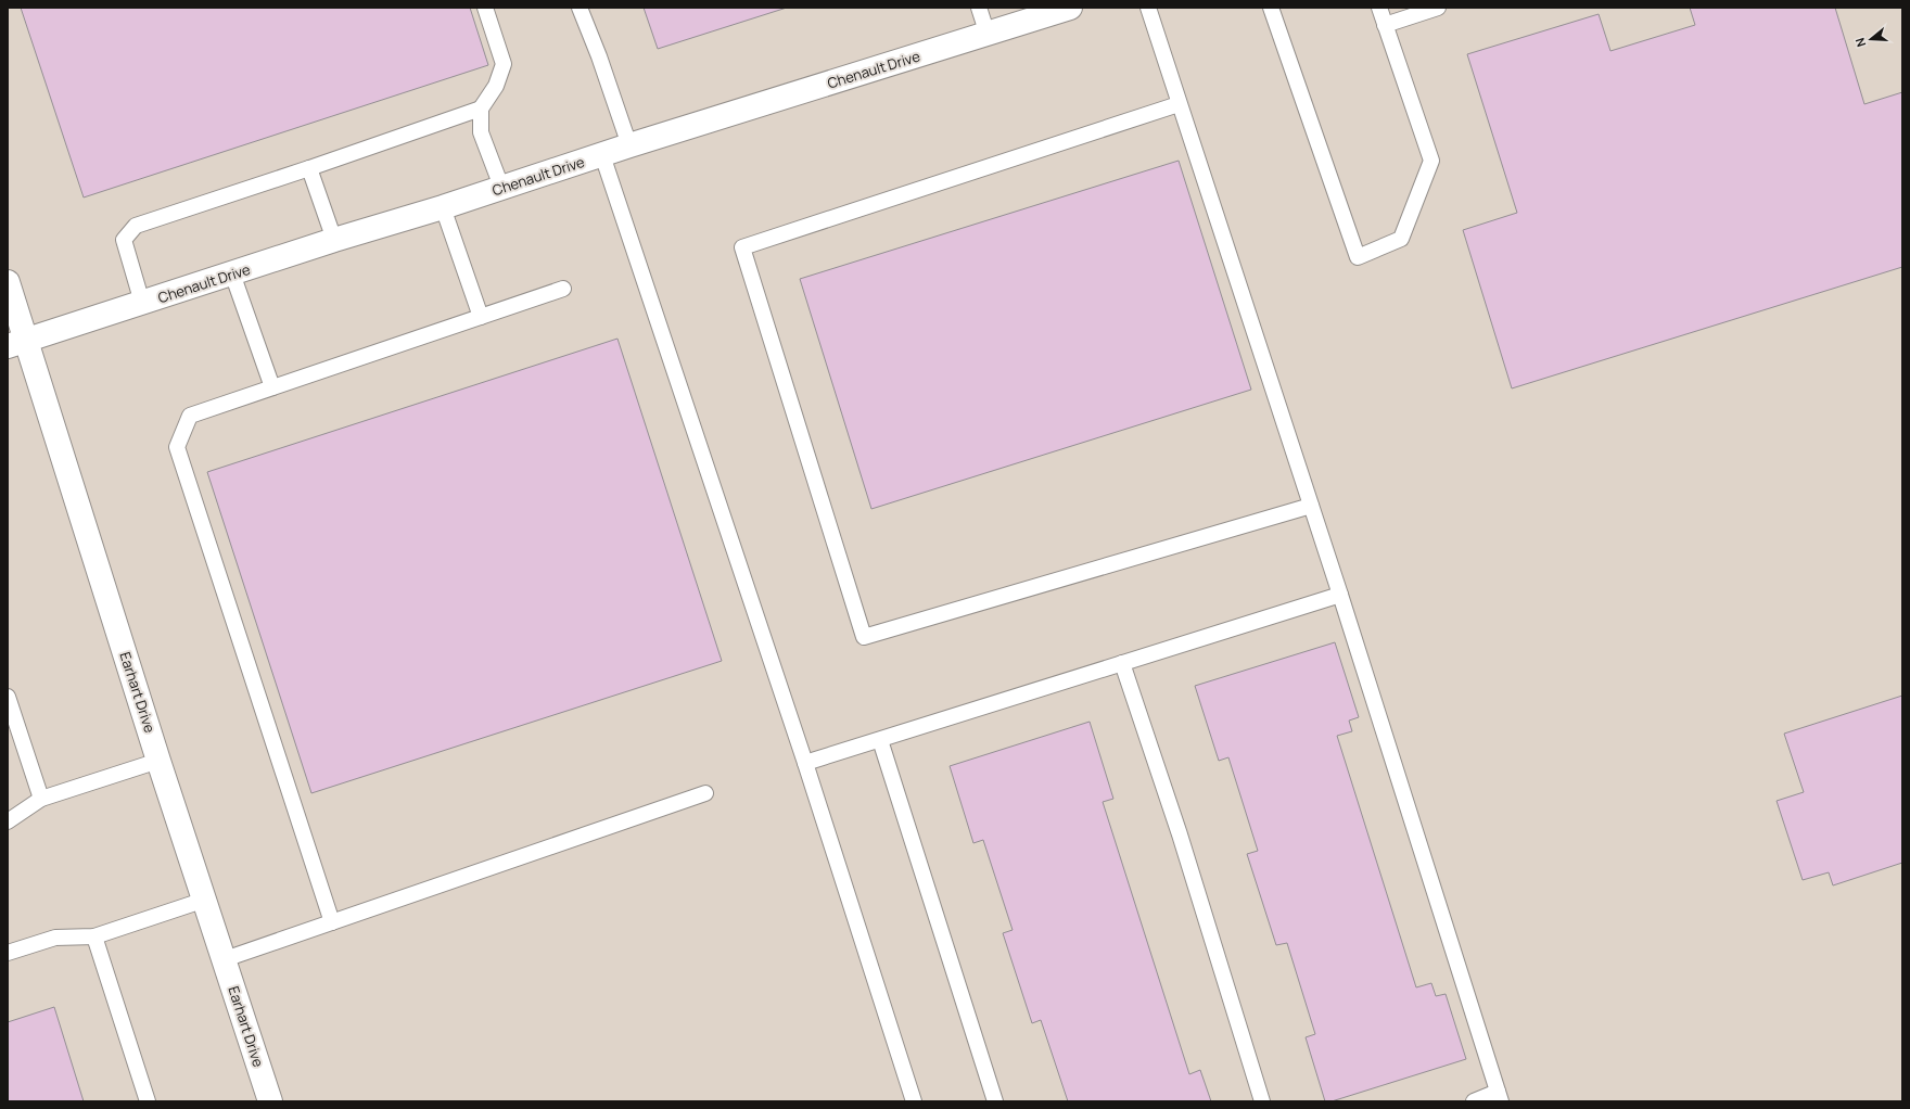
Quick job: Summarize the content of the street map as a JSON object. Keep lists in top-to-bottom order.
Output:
{
  "streets": {
    "street": ["Chenault Drive", "Earhart Drive"]
  },
  "crossings": [
    ["Chenault Drive", "Earhart Drive"]
  ],
  "north": "left"
}
